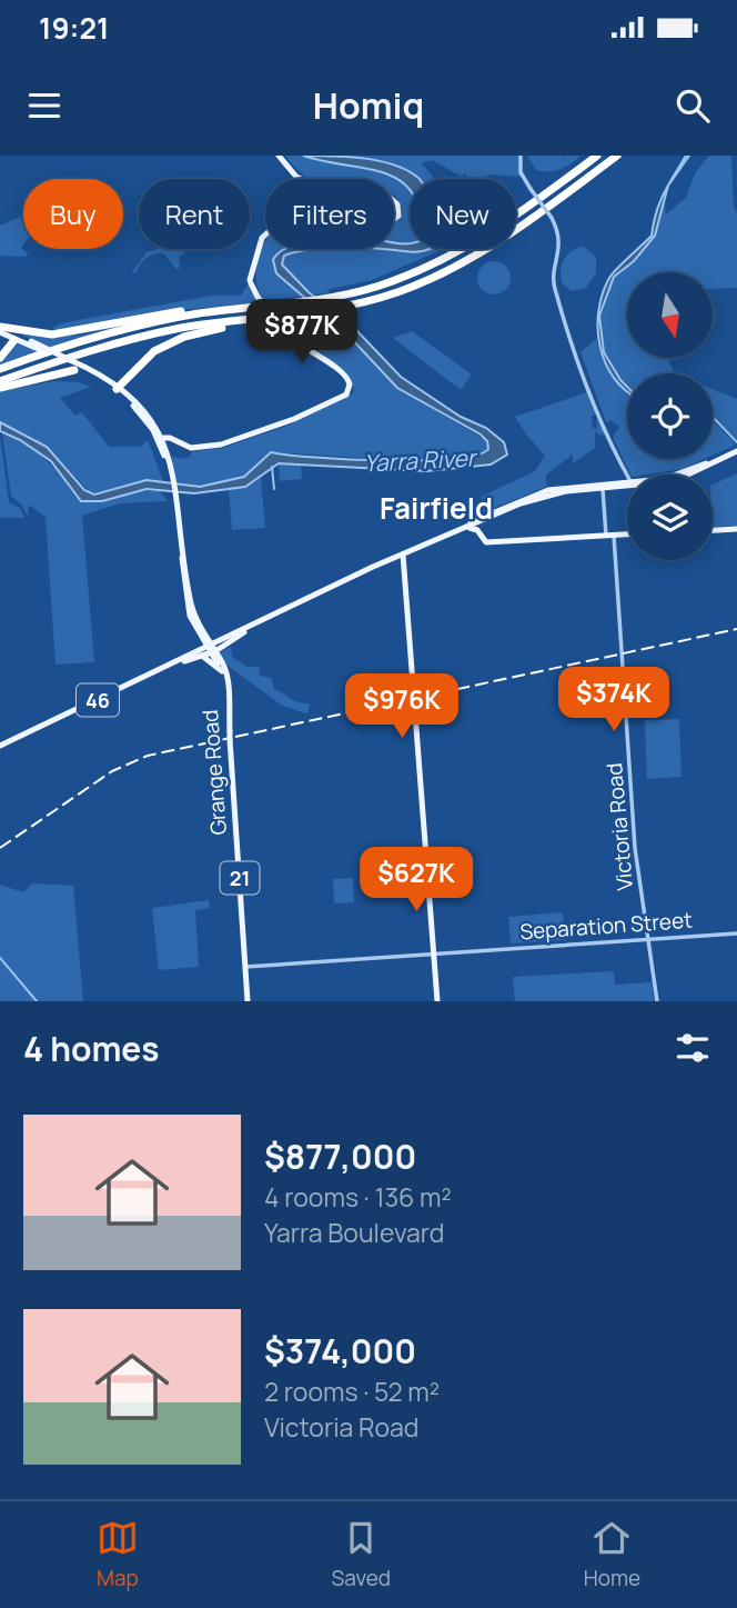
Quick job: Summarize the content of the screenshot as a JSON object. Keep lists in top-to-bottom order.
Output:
{
  "streets": {
    "main road": ["46", "Grange Road", "21"],
    "street": ["Victoria Road", "Separation Street"]
  },
  "crossings": [
    ["46", "Grange Road"],
    ["46", "Victoria Road"],
    ["46", "21"],
    ["Grange Road", "21"],
    ["Grange Road", "Separation Street"],
    ["Victoria Road", "Separation Street"]
  ],
  "districts": ["Fairfield"],
  "water": ["Yarra River"],
  "north": "bottom",
  "page": {
    "status": "19:21",
    "header": "Homiq",
    "chip": [
      "Buy",
      "Rent",
      "Filters",
      "New"
    ],
    "price": [
      "$877K",
      "$374K",
      "$976K",
      "$627K"
    ],
    "heading": "4 homes",
    "list": [
      {
        "name": "$877,000",
        "note": "4 rooms · 136 m² · Yarra Boulevard"
      },
      {
        "name": "$374,000",
        "note": "2 rooms · 52 m² · Victoria Road"
      }
    ],
    "tabs": ["Map", "Saved", "Home"]
  }
}
